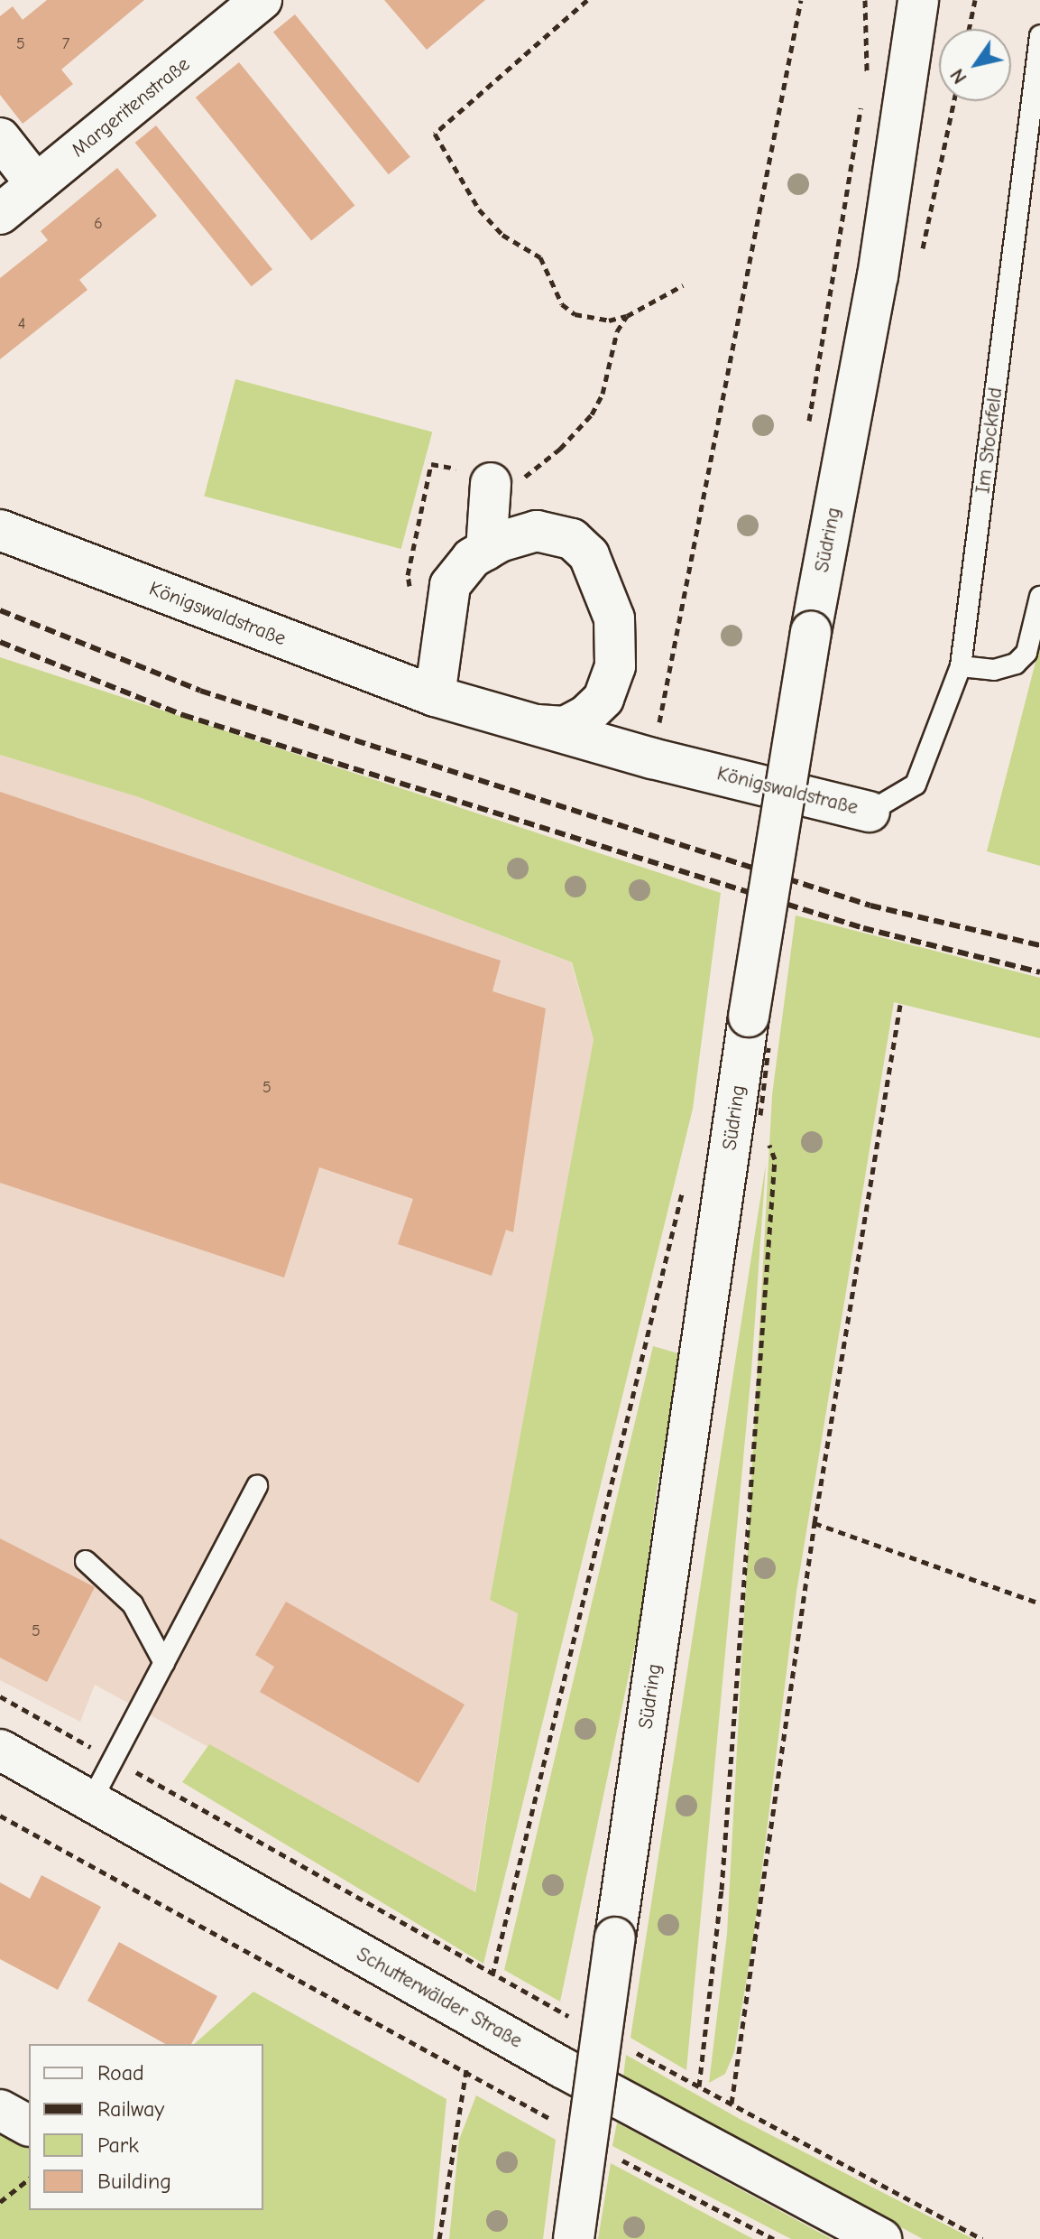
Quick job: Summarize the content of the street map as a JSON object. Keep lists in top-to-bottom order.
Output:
{
  "streets": {
    "street": [
      "Margeritenstraße",
      "Südring",
      "Königswaldstraße",
      "Schutterwälder Straße"
    ],
    "lane": ["Im Stockfeld"]
  },
  "crossings": [
    ["Im Stockfeld", "Königswaldstraße"]
  ],
  "house_numbers": [
    "5",
    "7",
    "6",
    "4",
    "5",
    "5"
  ],
  "legend": [
    "Road",
    "Railway",
    "Park",
    "Building"
  ],
  "north": "bottom left"
}
